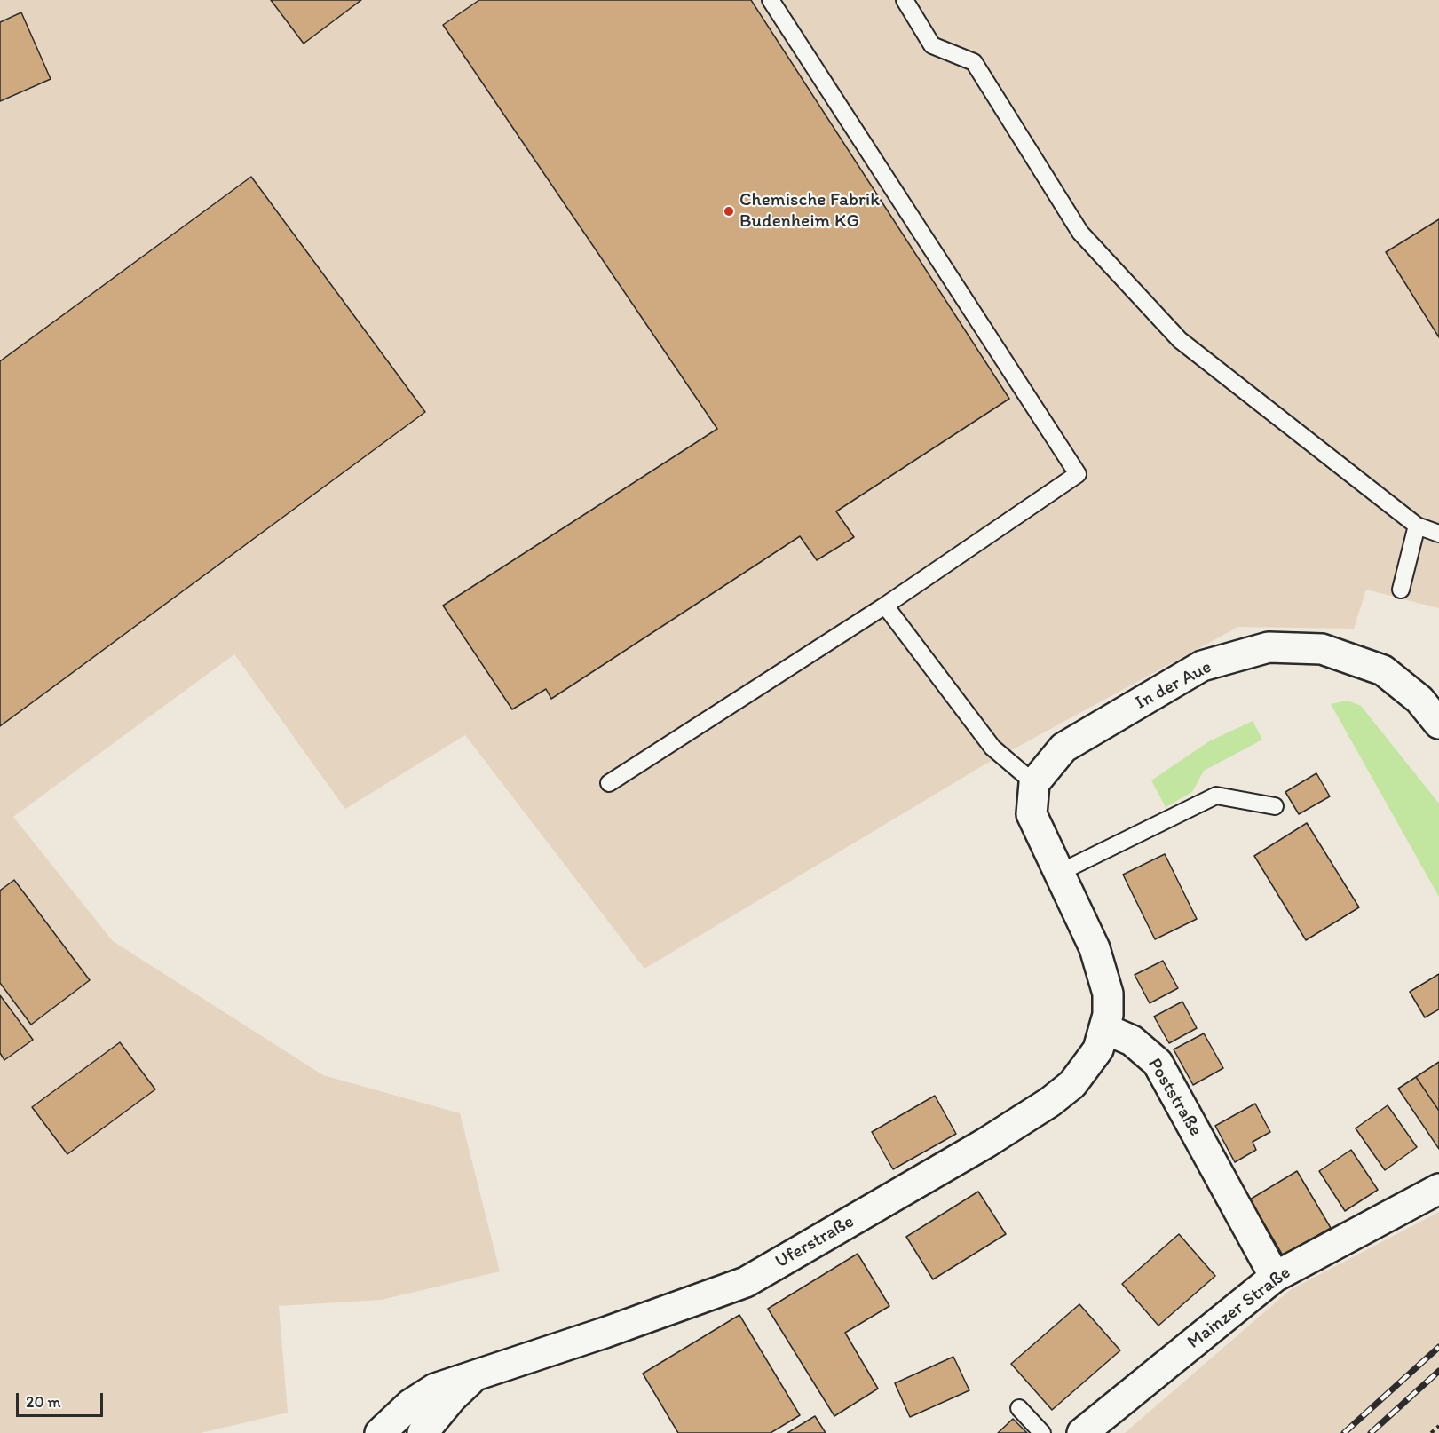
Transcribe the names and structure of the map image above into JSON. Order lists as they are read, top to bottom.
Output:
{
  "streets": {
    "street": [
      "In der Aue",
      "Poststraße",
      "Uferstraße",
      "Mainzer Straße"
    ]
  },
  "crossings": [
    ["Poststraße", "Uferstraße"],
    ["Poststraße", "Mainzer Straße"]
  ],
  "places": ["Chemische Fabrik Budenheim KG"],
  "scale_bar": "20 m"
}
